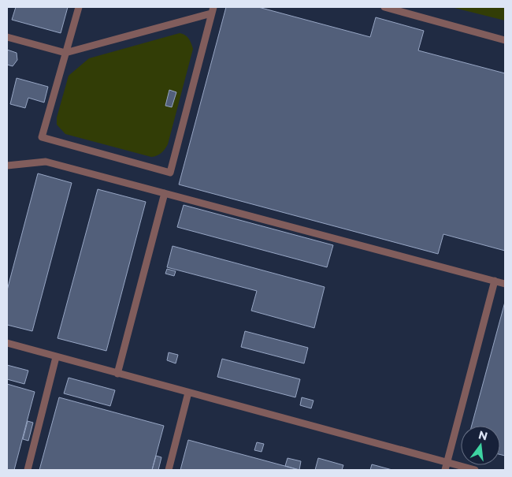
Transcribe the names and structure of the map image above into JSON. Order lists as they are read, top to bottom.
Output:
{
  "north": "top"
}
